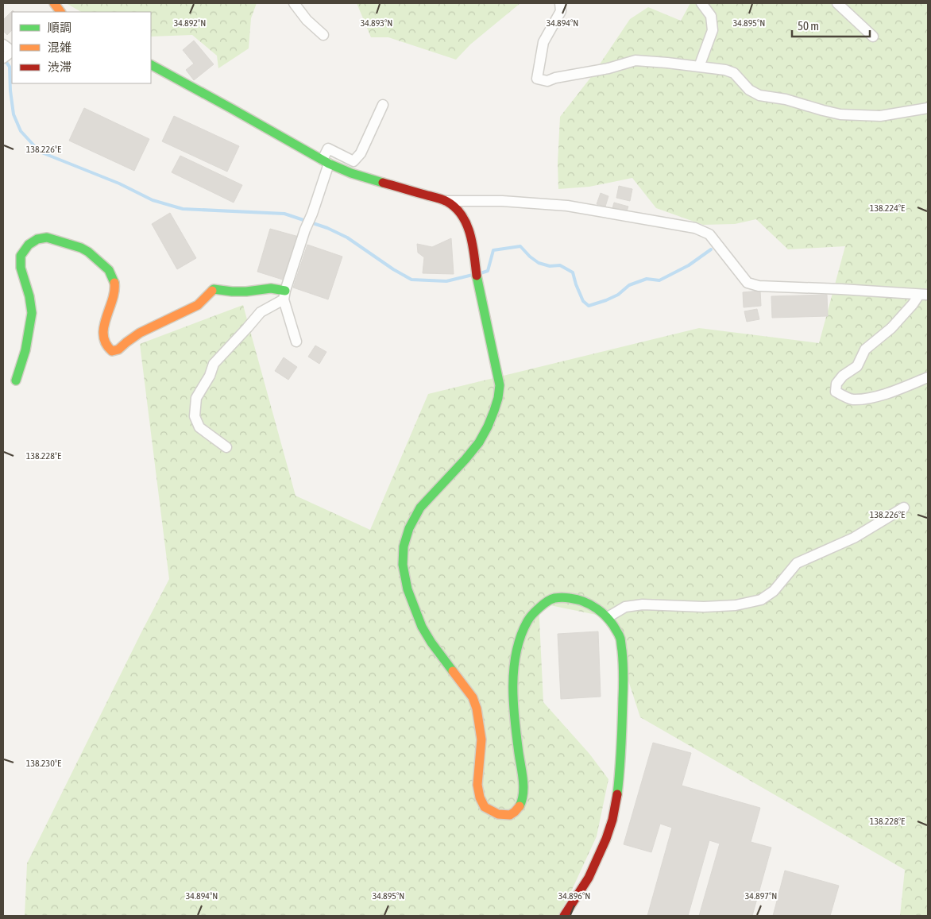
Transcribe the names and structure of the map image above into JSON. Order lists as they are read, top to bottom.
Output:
{
  "legend": ["順調", "混雑", "渋滞"],
  "scale_bar": "50 m",
  "coordinates": [
    "34.892°N",
    "34.893°N",
    "34.894°N",
    "34.895°N",
    "138.226°E",
    "138.224°E",
    "138.228°E",
    "138.230°E",
    "34.896°N",
    "34.897°N"
  ]
}
